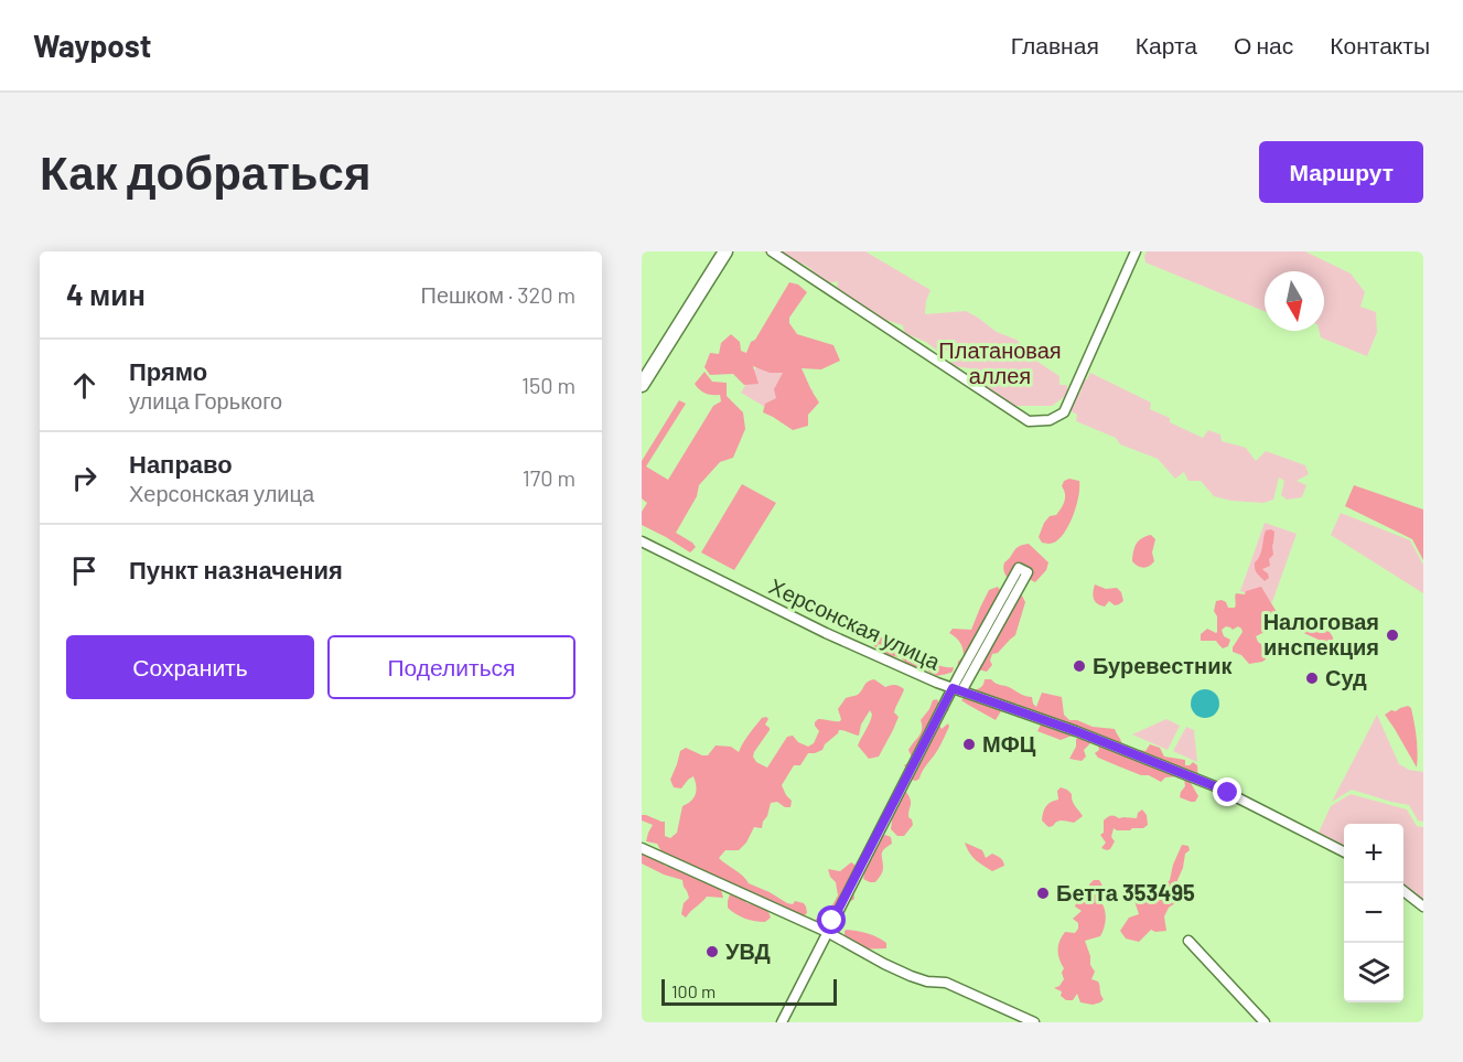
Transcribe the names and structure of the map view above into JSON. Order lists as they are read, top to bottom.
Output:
{
  "streets": {
    "street": ["Херсонская улица"]
  },
  "parks": ["Платановая аллея"],
  "places": [
    "Налоговая инспекция",
    "Буревестник",
    "Суд",
    "МФЦ",
    "Бетта 353495",
    "УВД"
  ],
  "scale_bar": "100 m",
  "north": "bottom",
  "page": {
    "header": "Waypost",
    "nav": [
      "Главная",
      "Карта",
      "О нас",
      "Контакты"
    ],
    "buttons": [
      "Маршрут",
      ["Сохранить", "Поделиться"]
    ],
    "title": "Как добраться",
    "heading": ["4 мин", "Пешком · 320 m"],
    "list": [
      ["Прямо", "улица Горького", "150 m"],
      ["Направо", "Херсонская улица", "170 m"],
      "Пункт назначения"
    ],
    "map_buttons": ["+", "−"],
    "scale": "100 m"
  }
}
